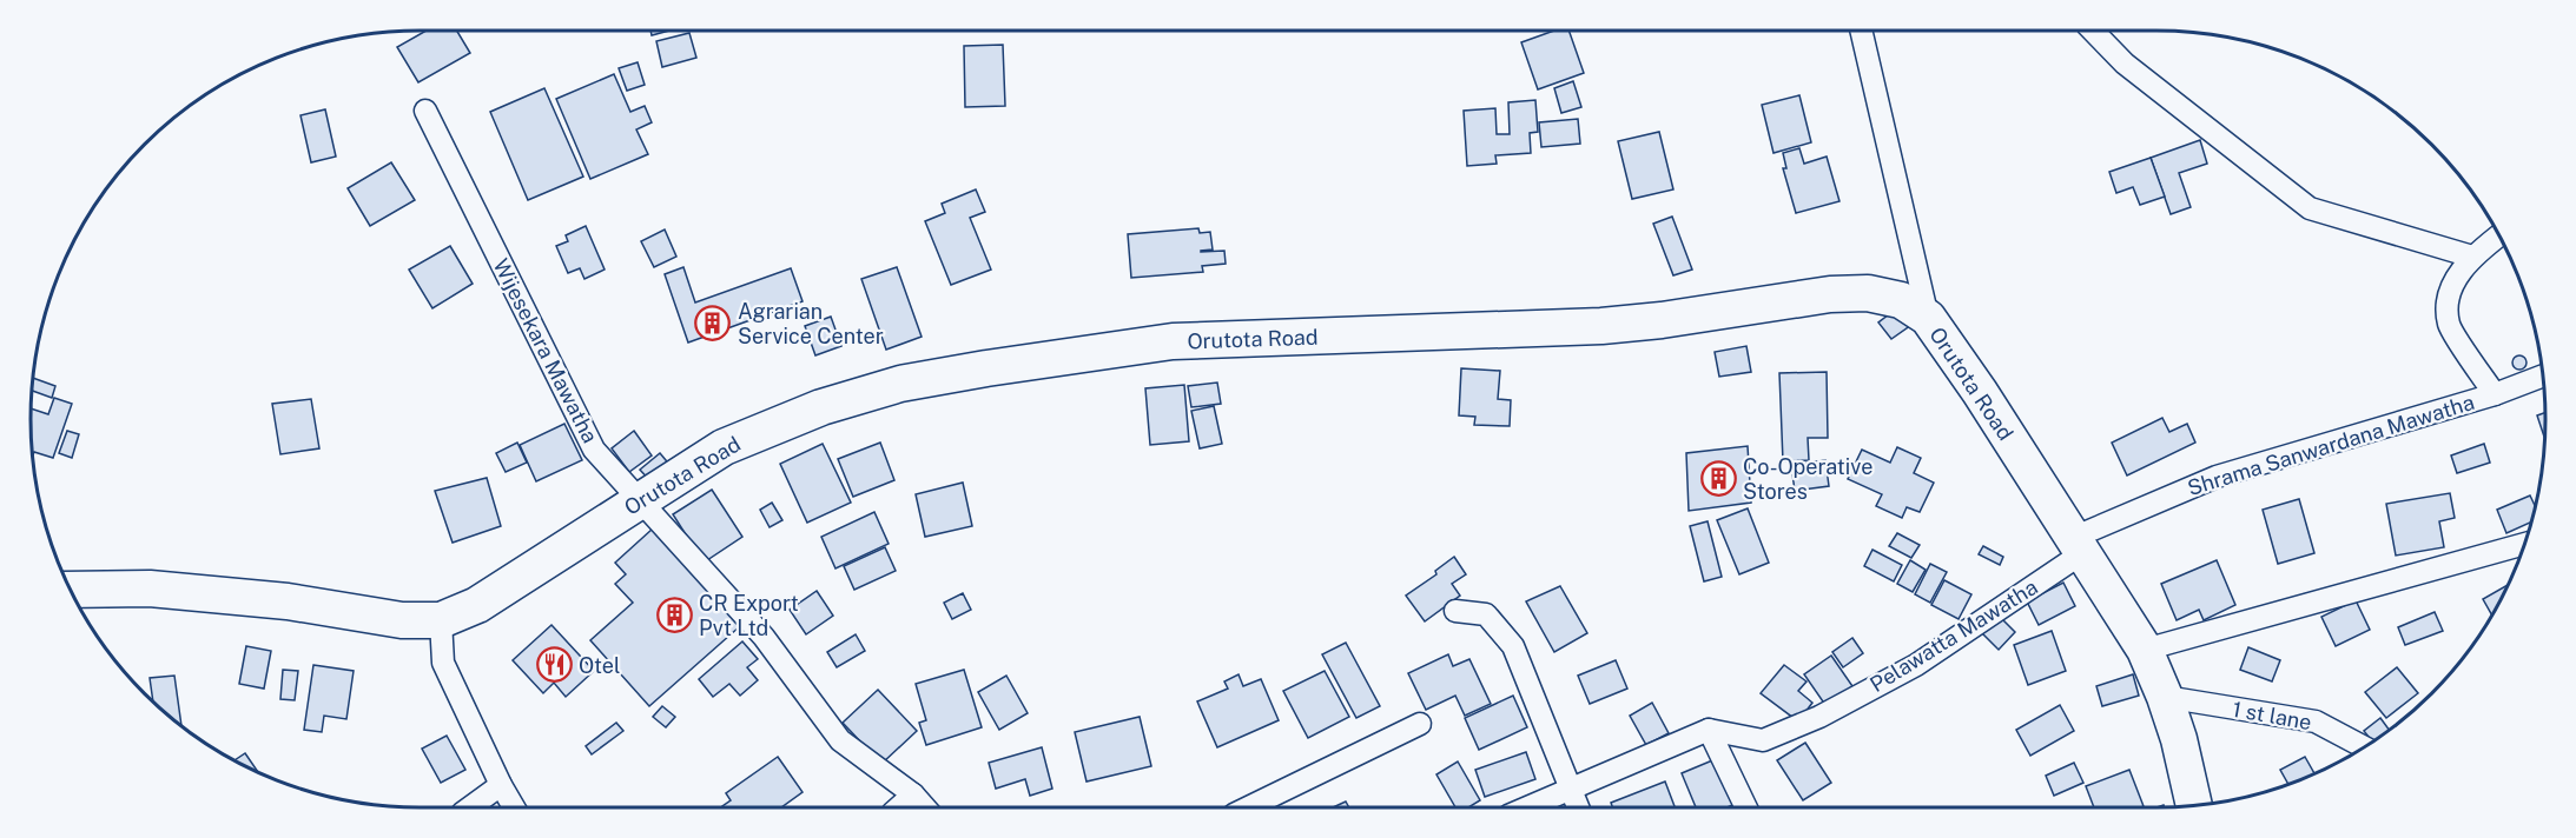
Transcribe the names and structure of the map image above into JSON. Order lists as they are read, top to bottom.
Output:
{
  "streets": {
    "main road": ["Orutota Road"],
    "street": [
      "Wijesekara Mawatha",
      "Shrama Sanwardana Mawatha",
      "Pelawatta Mawatha",
      "1 st lane"
    ]
  },
  "crossings": [
    ["Orutota Road", "Wijesekara Mawatha"],
    ["Orutota Road", "Shrama Sanwardana Mawatha"],
    ["Orutota Road", "Pelawatta Mawatha"],
    ["Orutota Road", "1 st lane"],
    ["Shrama Sanwardana Mawatha", "Pelawatta Mawatha"]
  ],
  "places": {
    "building": ["Agrarian Service Center", "Co-Operative Stores", "CR Export Pvt Ltd"],
    "restaurant": ["Otel"]
  }
}
